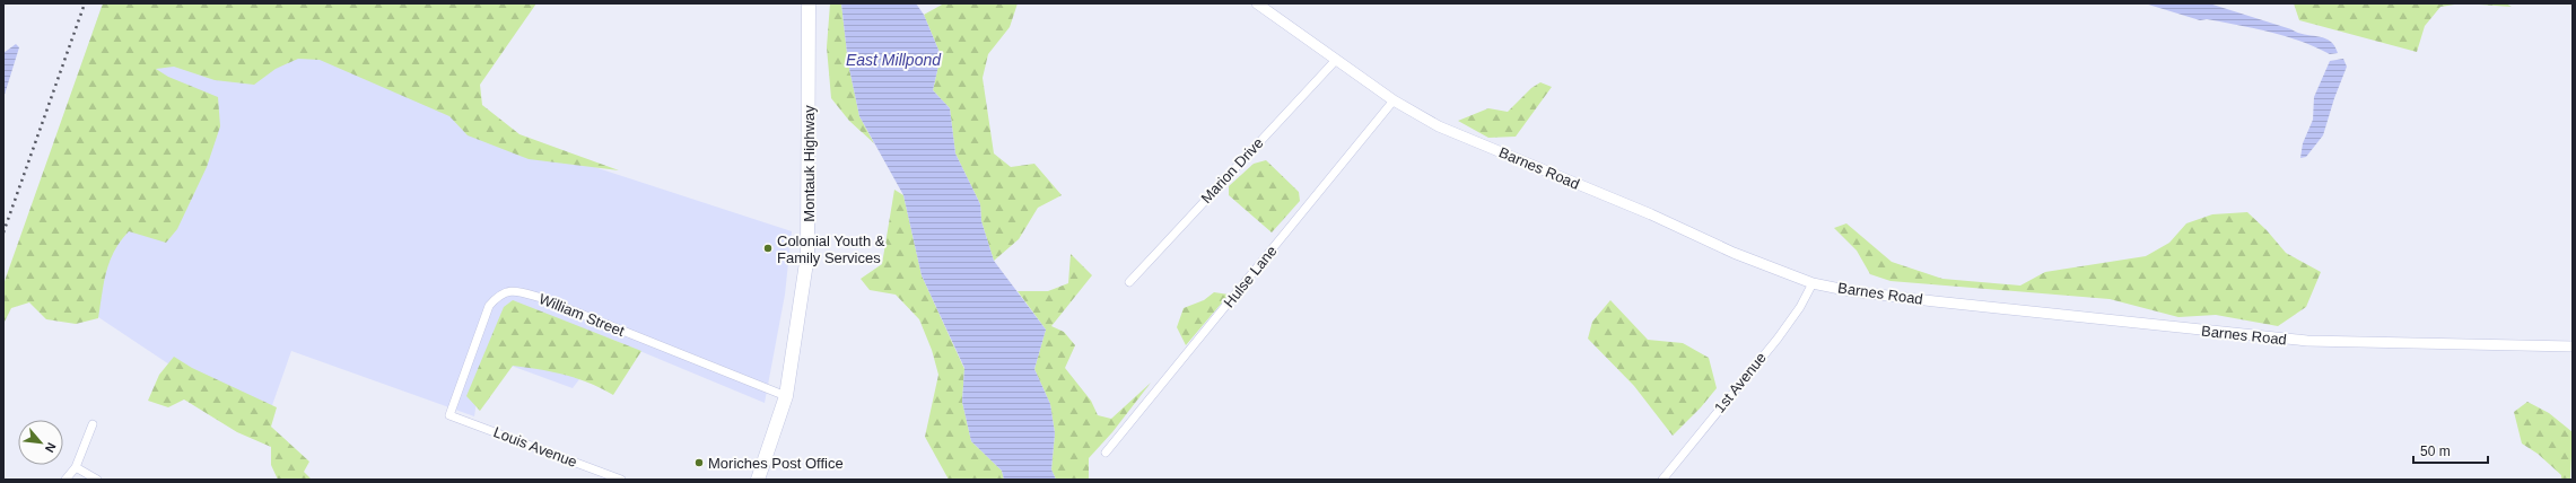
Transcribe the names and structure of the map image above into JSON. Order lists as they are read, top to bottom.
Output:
{
  "streets": {
    "main road": ["Montauk Highway"],
    "street": [
      "Barnes Road",
      "Marion Drive",
      "Hulse Lane",
      "William Street",
      "1st Avenue",
      "Louis Avenue"
    ]
  },
  "crossings": [
    ["Montauk Highway", "William Street"],
    ["Barnes Road", "Marion Drive"],
    ["Barnes Road", "Hulse Lane"],
    ["Barnes Road", "1st Avenue"],
    ["William Street", "Louis Avenue"]
  ],
  "water": ["East Millpond"],
  "places": ["Colonial Youth & Family Services", "Moriches Post Office"],
  "scale_bar": "50 m",
  "north": "bottom right"
}
